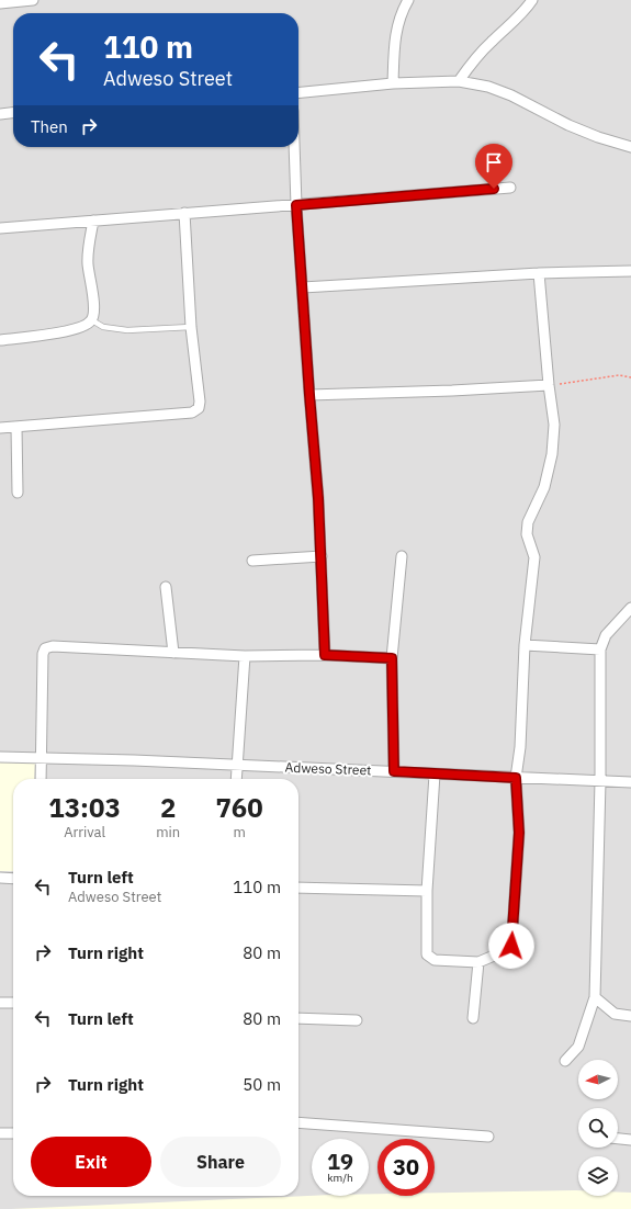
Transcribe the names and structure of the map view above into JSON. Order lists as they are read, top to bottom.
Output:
{
  "streets": {
    "street": ["Adweso Street"]
  },
  "north": "left",
  "page": {
    "turn": ["110 m", "Adweso Street"],
    "then": "Then",
    "eta": [
      "13:03",
      "Arrival",
      "2",
      "min",
      "760",
      "m"
    ],
    "list": [
      {
        "name": "Turn left",
        "note": "Adweso Street",
        "value": "110 m"
      },
      {
        "name": "Turn right",
        "value": "80 m"
      },
      {
        "name": "Turn left",
        "value": "80 m"
      },
      {
        "name": "Turn right",
        "value": "50 m"
      }
    ],
    "buttons": ["Exit", "Share"],
    "speed": "19 km/h",
    "limit": "30"
  }
}
